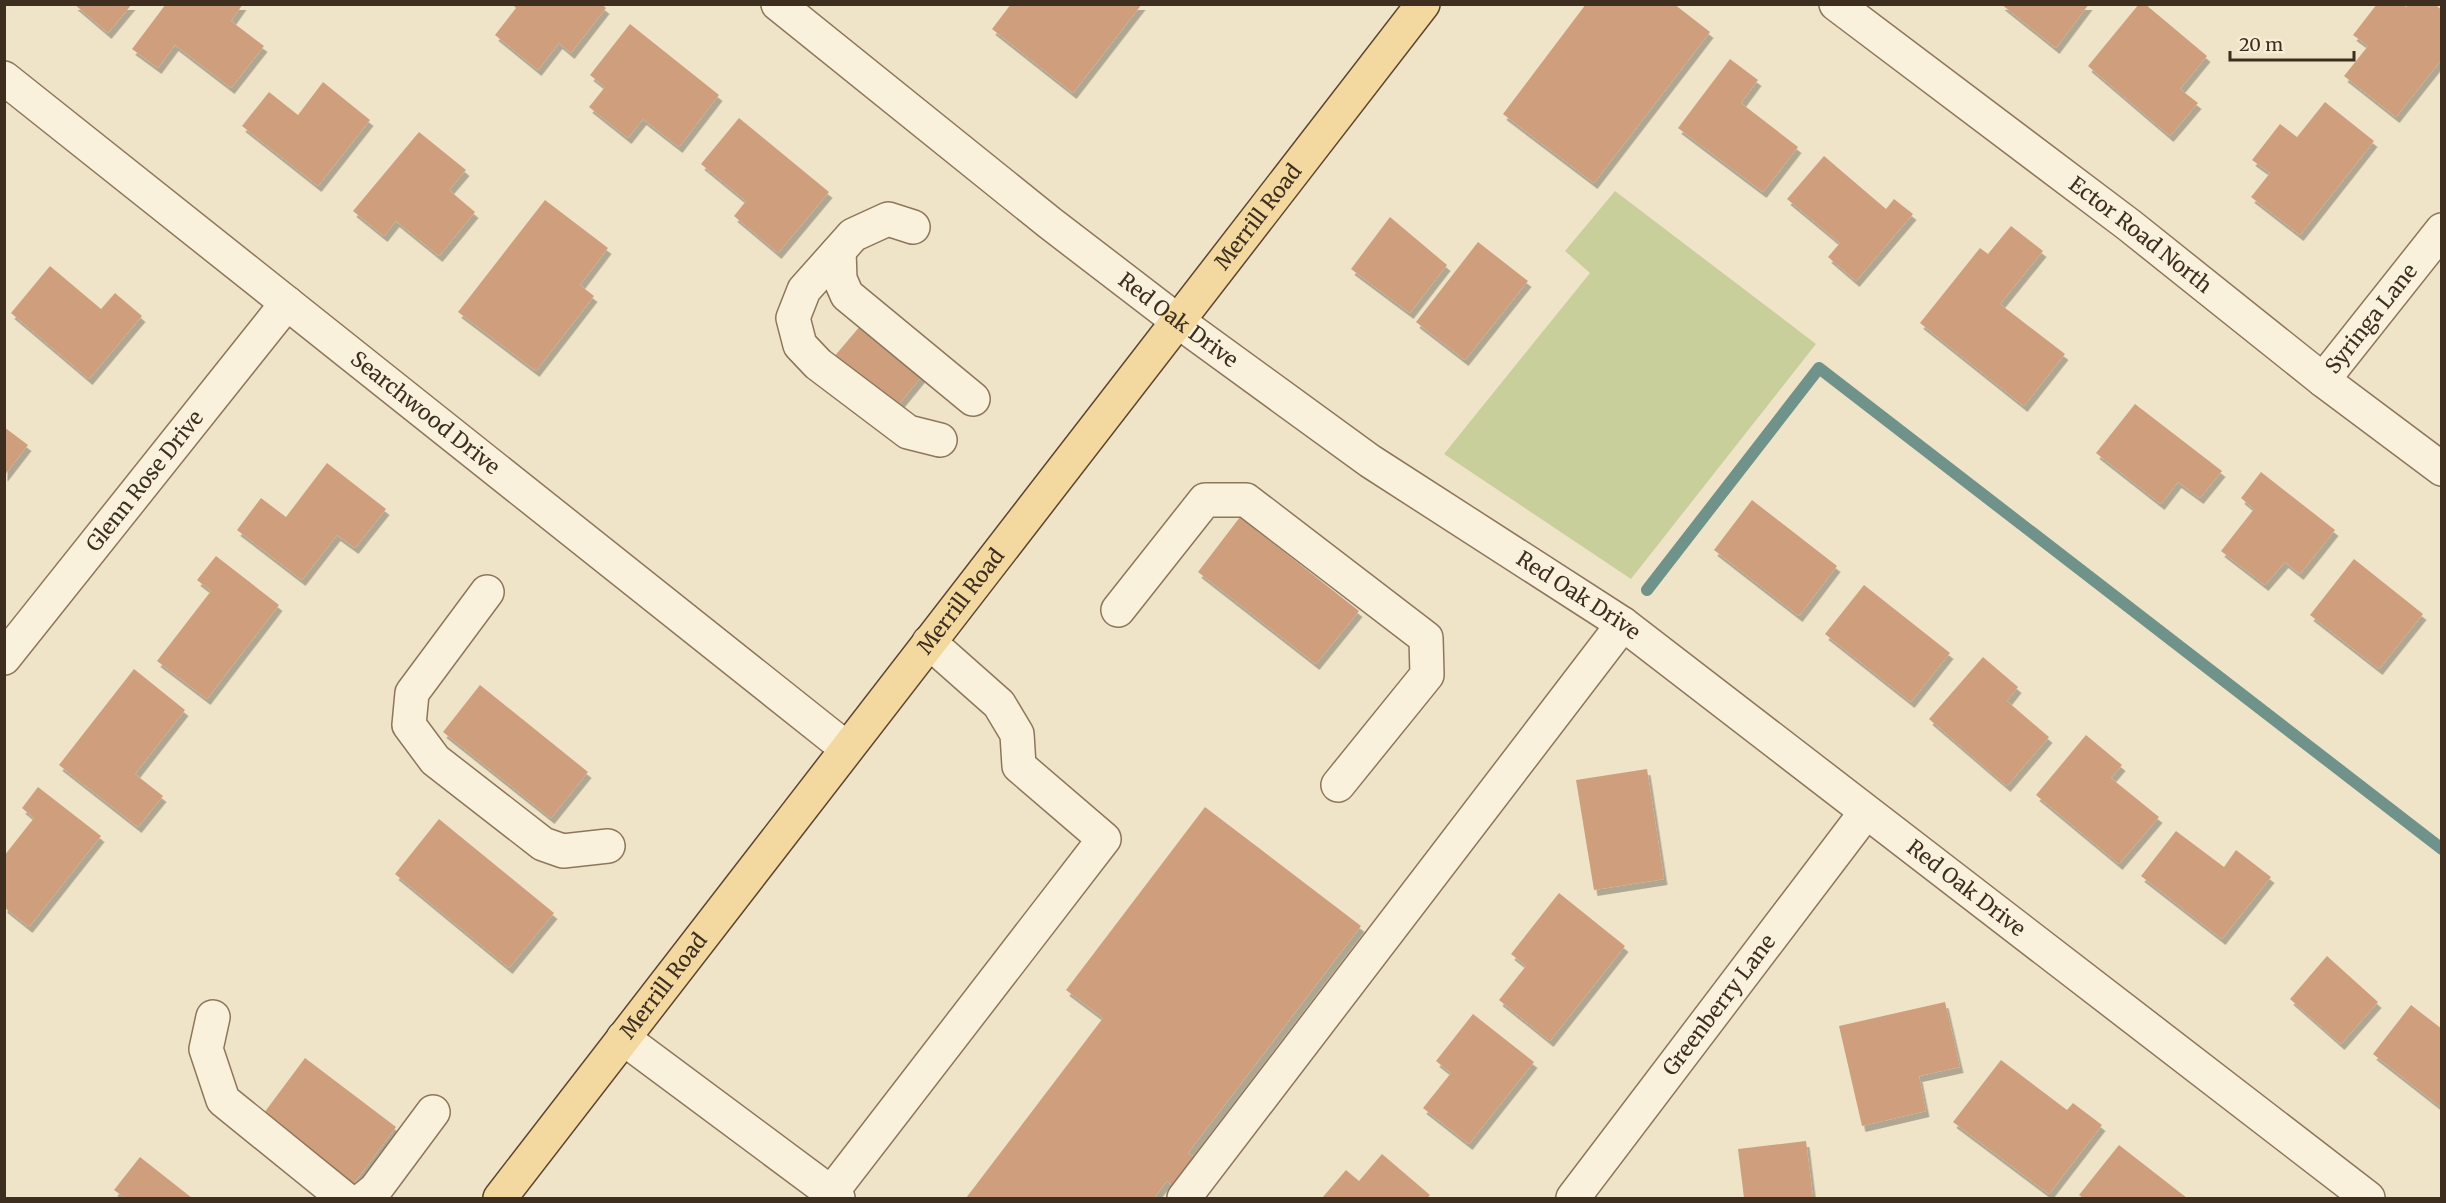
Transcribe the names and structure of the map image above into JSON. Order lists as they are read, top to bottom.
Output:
{
  "streets": {
    "main road": ["Merrill Road"],
    "street": [
      "Ector Road North",
      "Syringa Lane",
      "Red Oak Drive",
      "Searchwood Drive",
      "Glenn Rose Drive",
      "Greenberry Lane"
    ]
  },
  "crossings": [
    ["Merrill Road", "Red Oak Drive"],
    ["Merrill Road", "Searchwood Drive"],
    ["Ector Road North", "Syringa Lane"],
    ["Red Oak Drive", "Greenberry Lane"],
    ["Searchwood Drive", "Glenn Rose Drive"]
  ],
  "scale_bar": "20 m"
}
